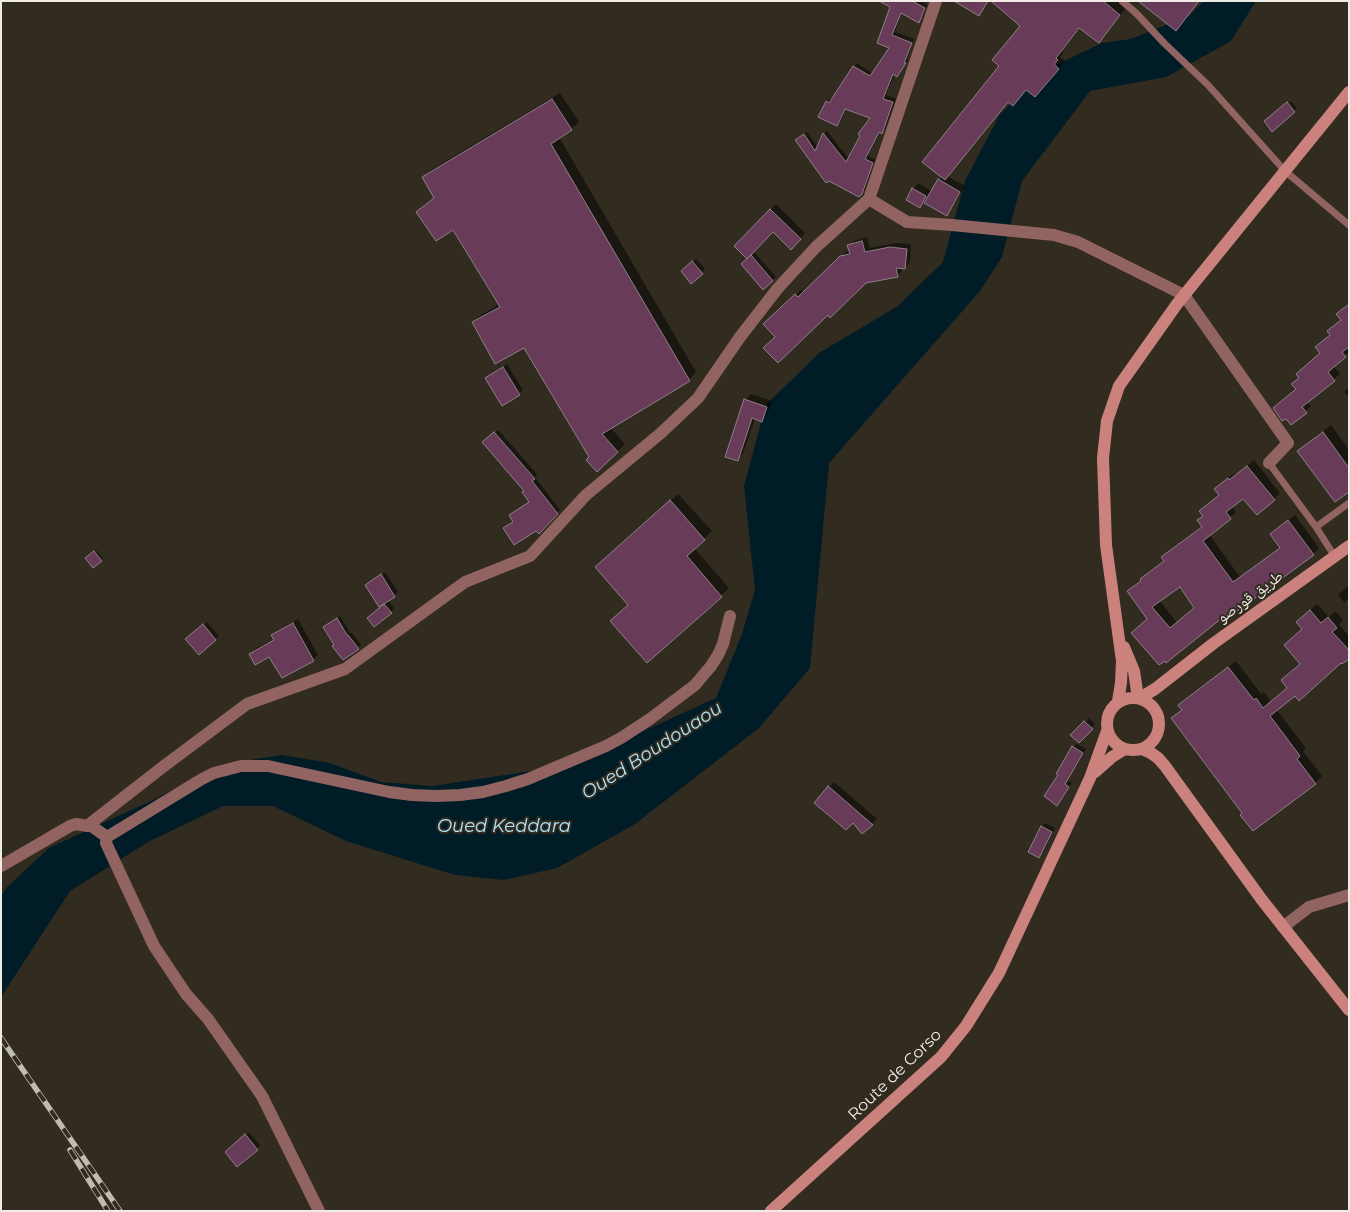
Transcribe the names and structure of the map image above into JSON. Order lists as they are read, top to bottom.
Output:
{
  "streets": {
    "main road": ["طريق قورصو", "Route de Corso"]
  },
  "water": ["Oued Boudouaou", "Oued Keddara"]
}
